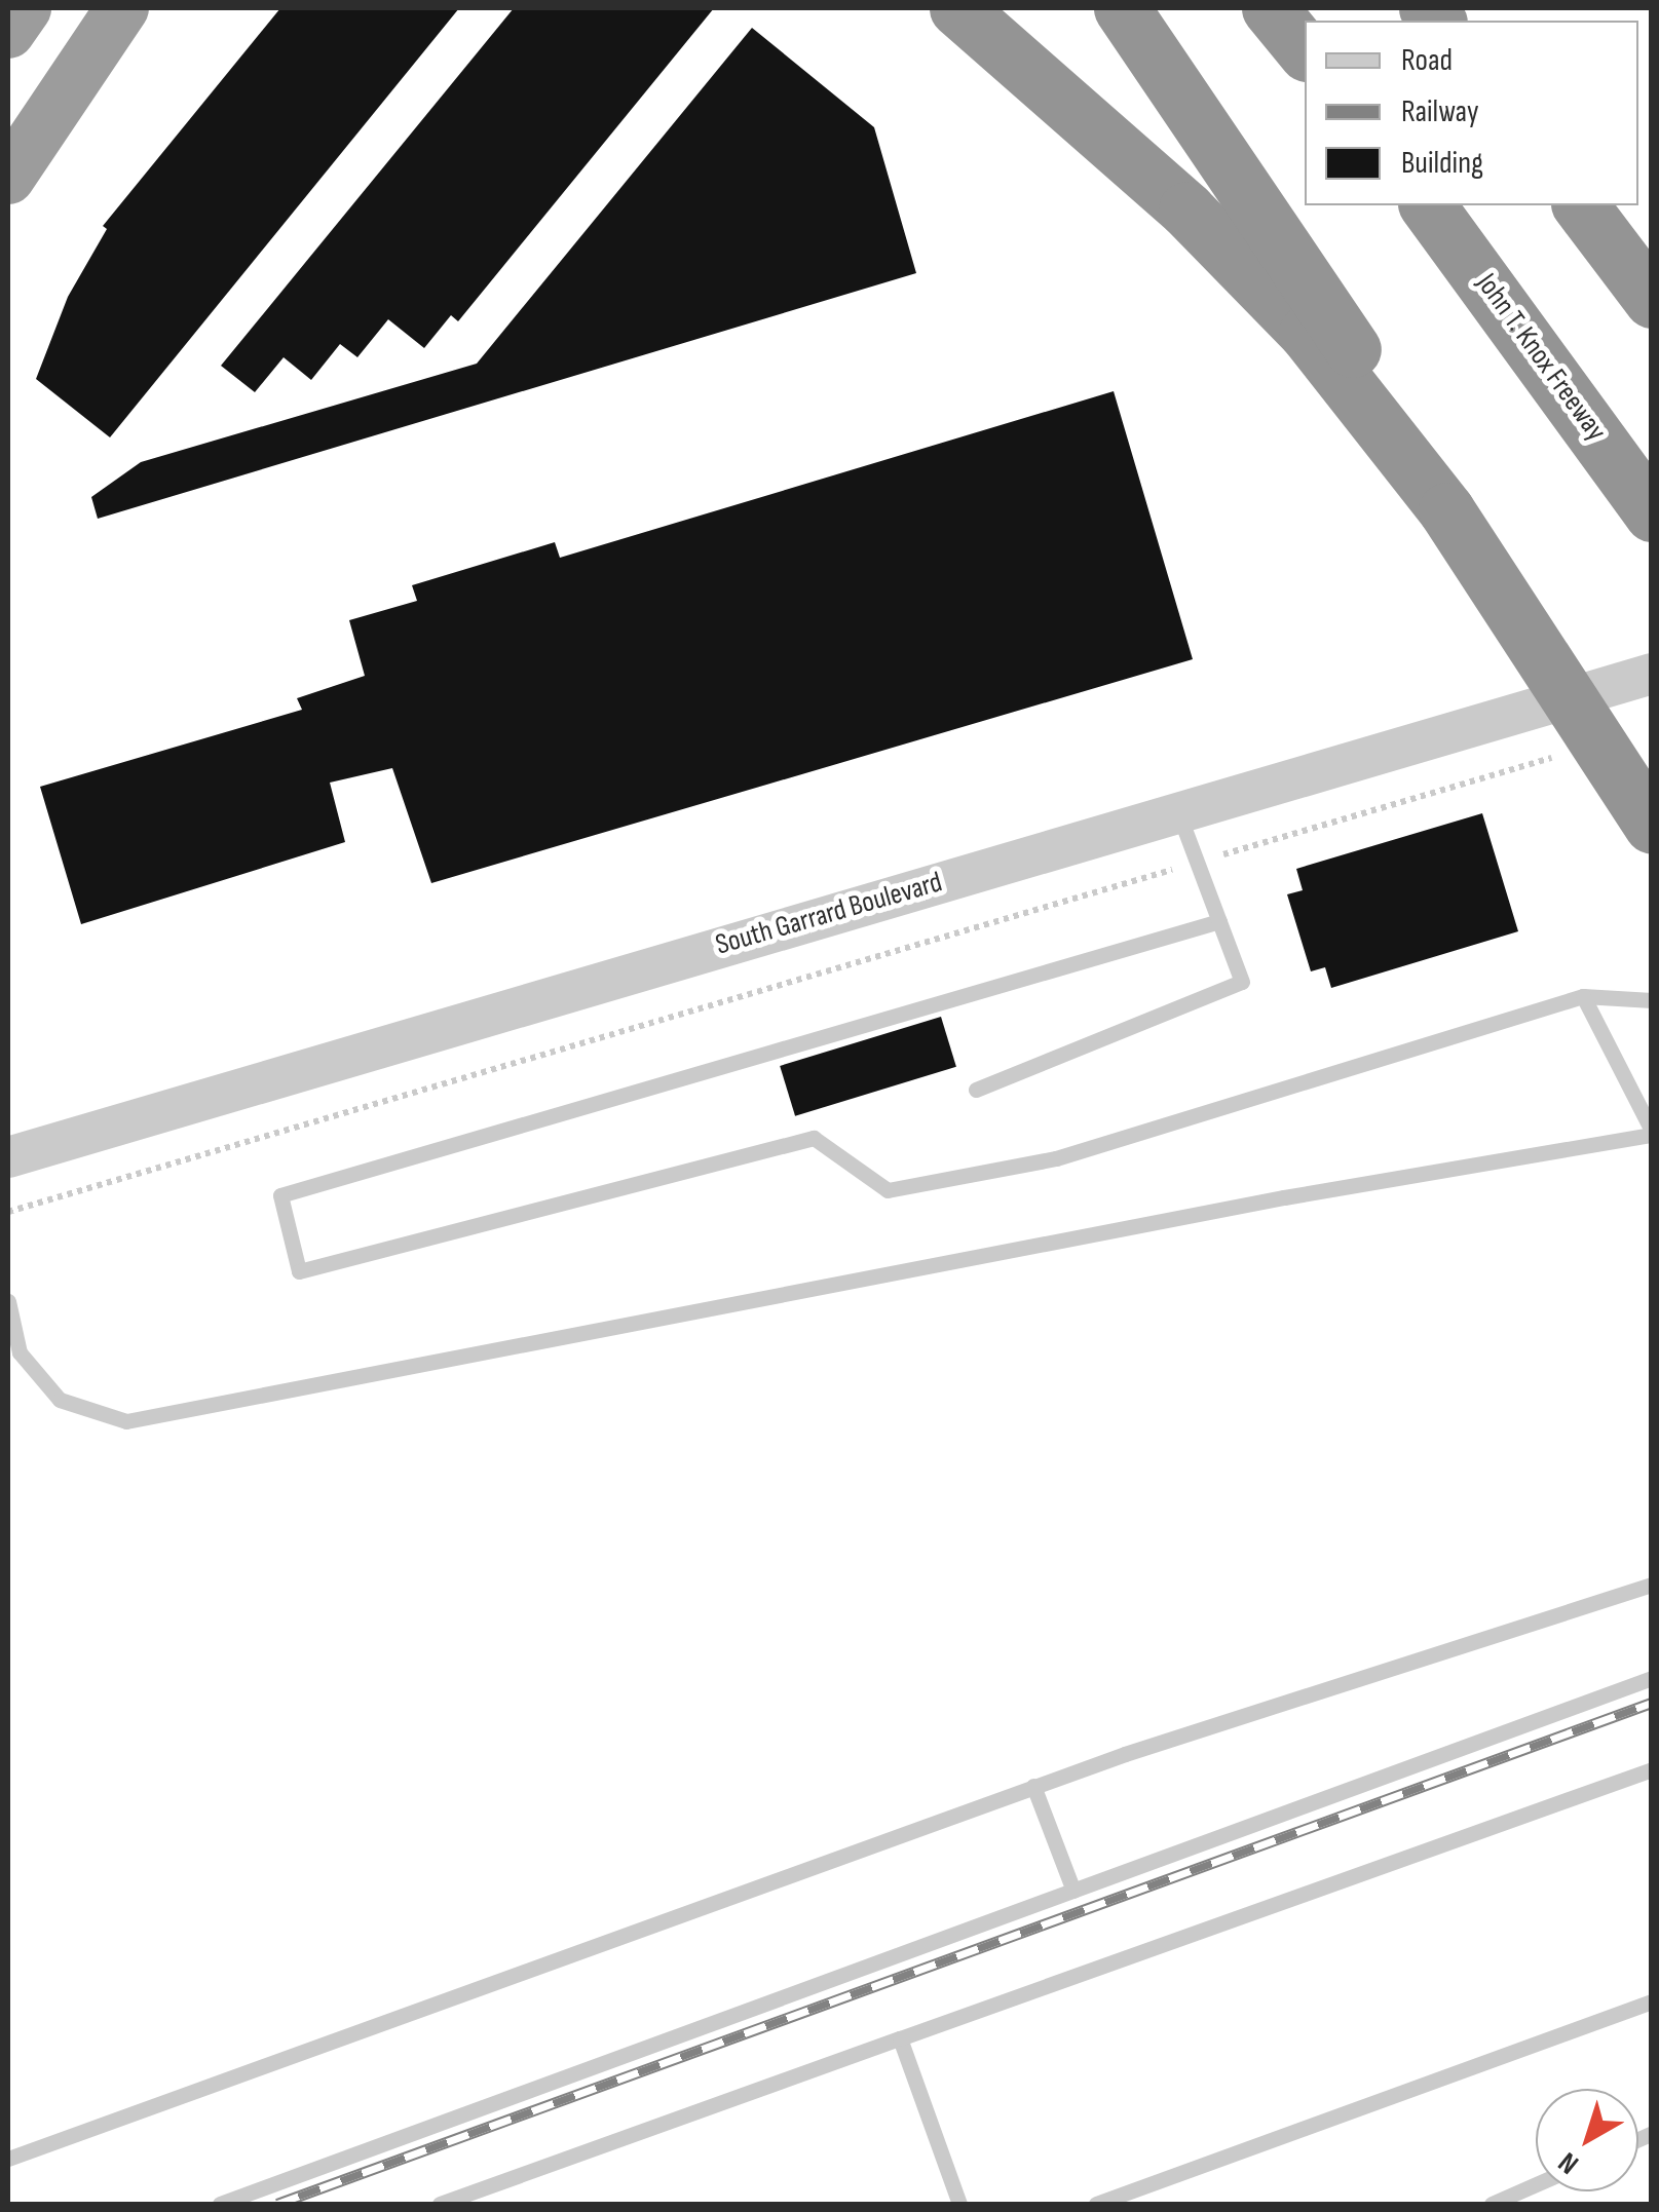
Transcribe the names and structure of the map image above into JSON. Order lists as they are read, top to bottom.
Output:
{
  "streets": {
    "highway": ["John T. Knox Freeway"],
    "street": ["South Garrard Boulevard"]
  },
  "legend": ["Road", "Railway", "Building"],
  "north": "bottom left"
}
